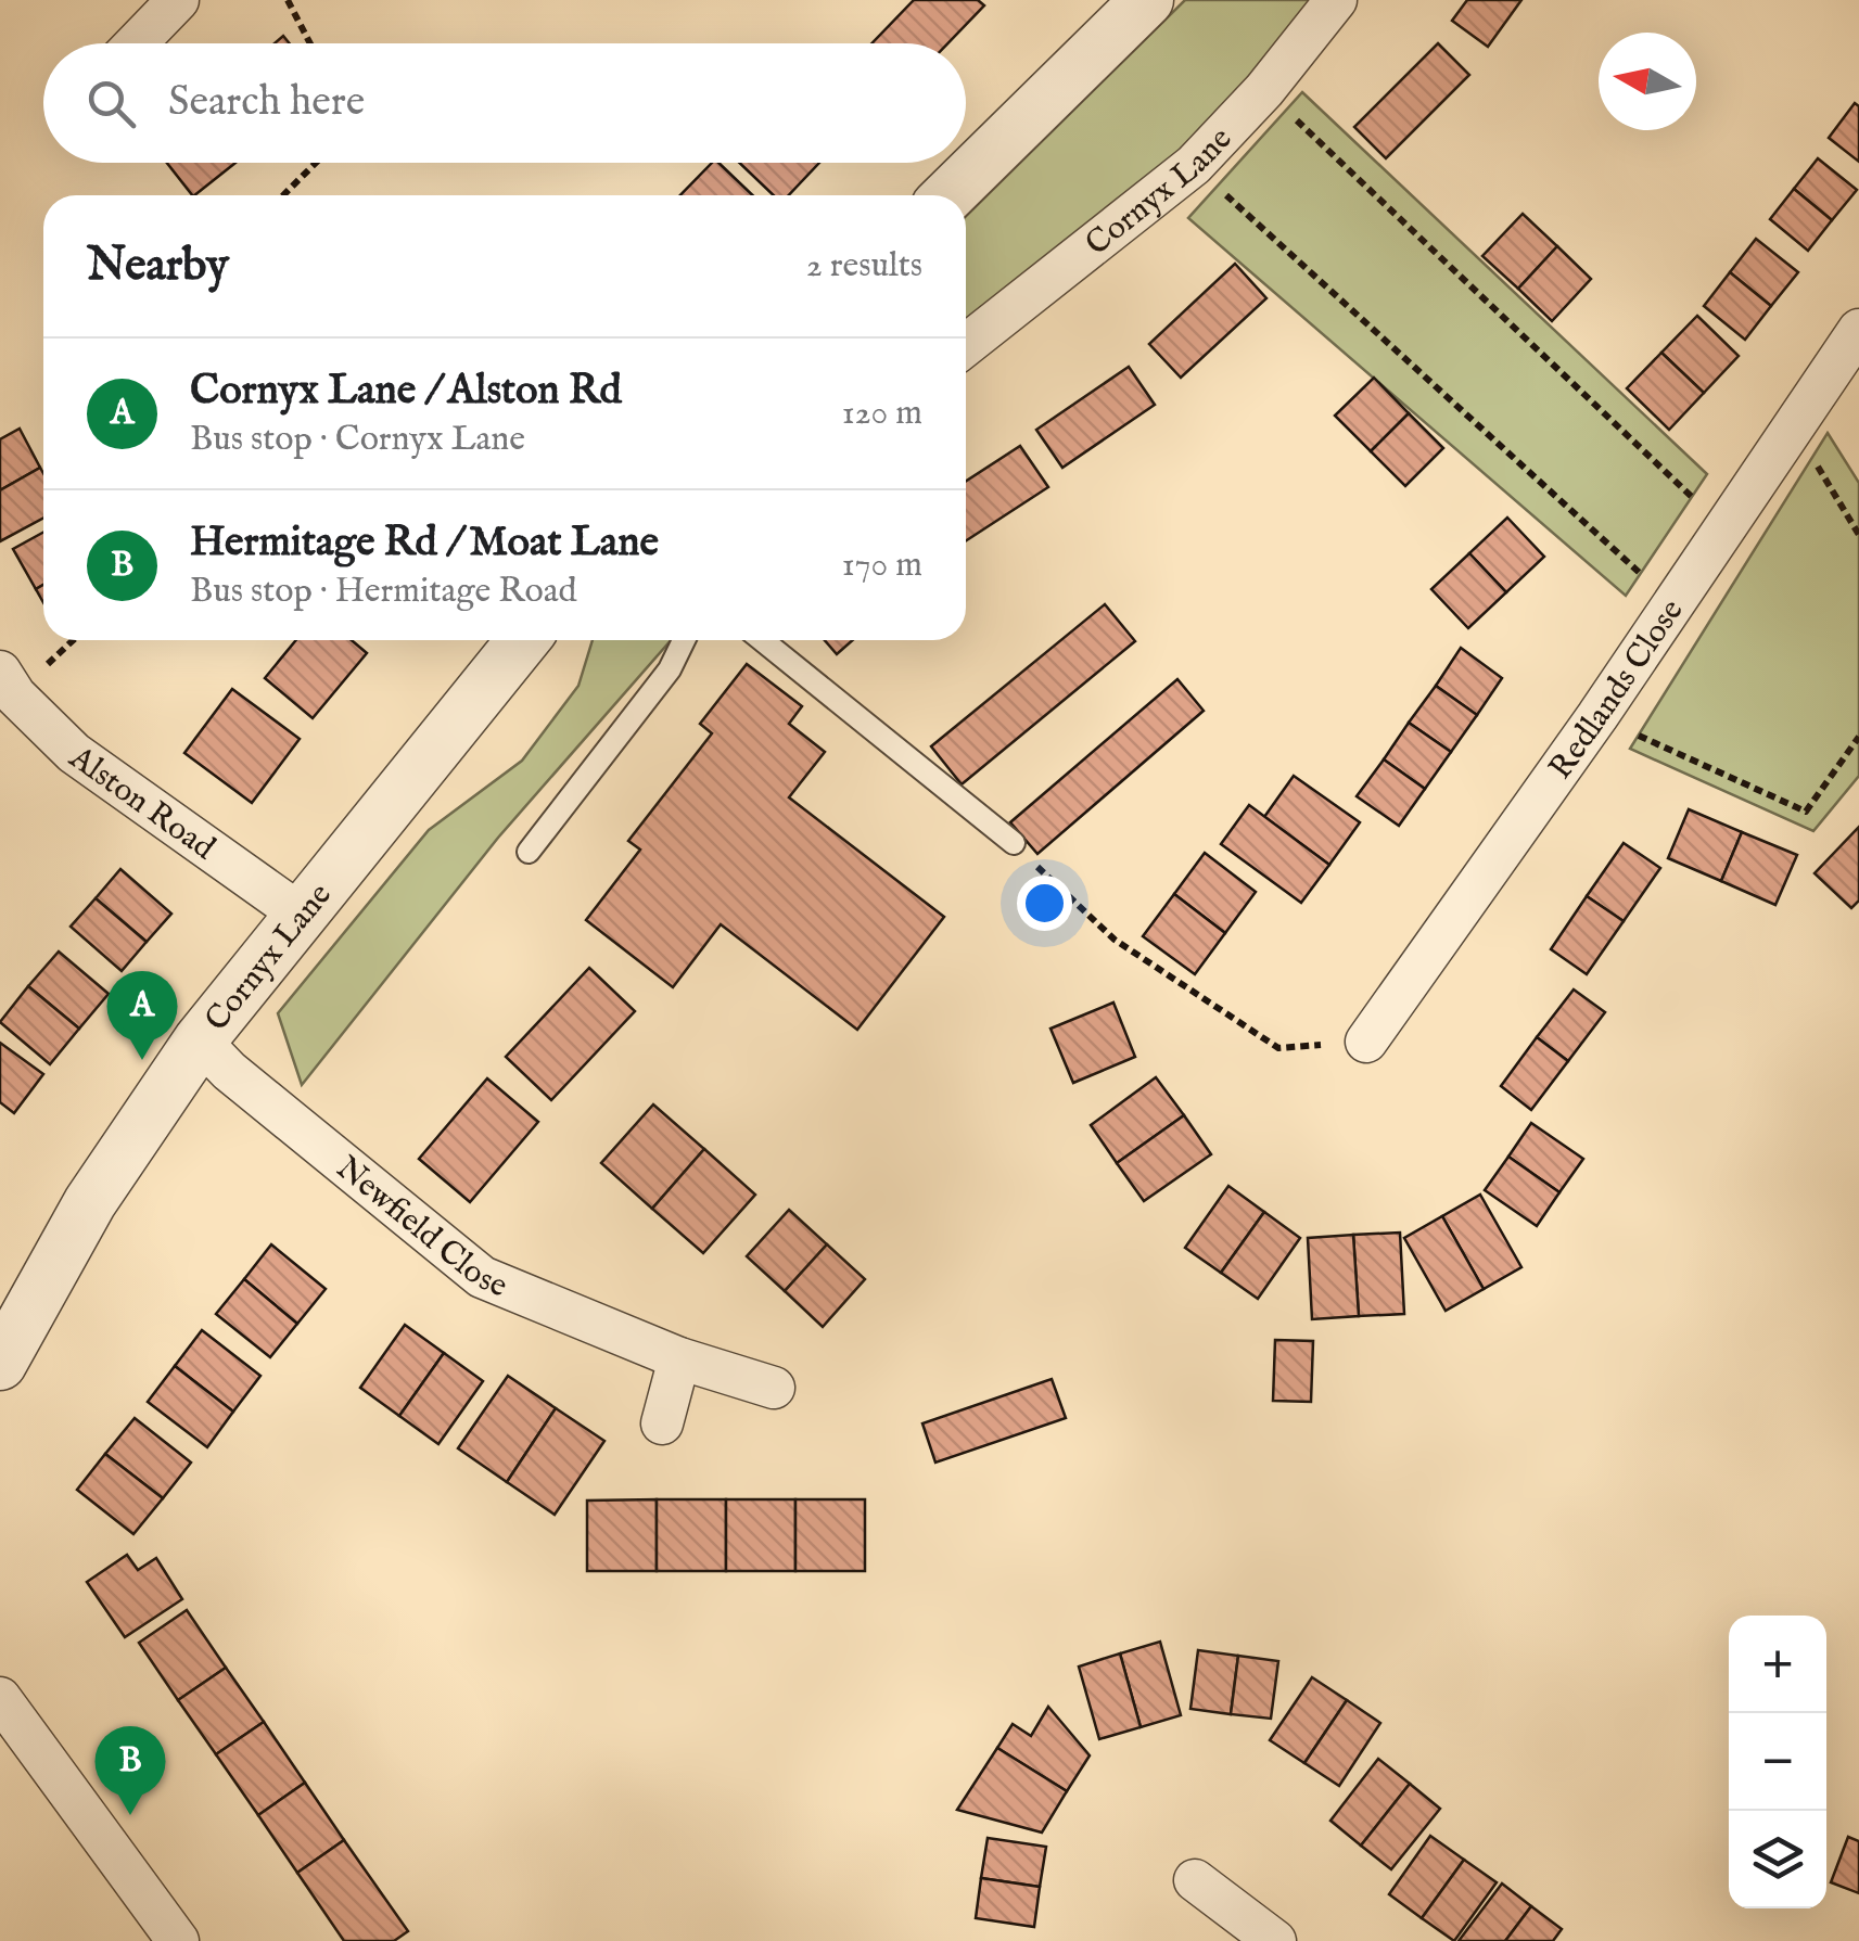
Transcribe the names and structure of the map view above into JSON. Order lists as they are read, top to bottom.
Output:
{
  "streets": {
    "street": [
      "Cornyx Lane",
      "Redlands Close",
      "Alston Road",
      "Newfield Close"
    ]
  },
  "crossings": [
    ["Cornyx Lane", "Alston Road"],
    ["Cornyx Lane", "Newfield Close"]
  ],
  "north": "left",
  "page": {
    "search": "Search here",
    "heading": ["Nearby", "2 results"],
    "list": [
      {
        "mark": "A",
        "name": "Cornyx Lane / Alston Rd",
        "note": "Bus stop · Cornyx Lane",
        "value": "120 m"
      },
      {
        "mark": "B",
        "name": "Hermitage Rd / Moat Lane",
        "note": "Bus stop · Hermitage Road",
        "value": "170 m"
      }
    ],
    "pins": ["A", "B"],
    "map_buttons": ["+", "−"]
  }
}
